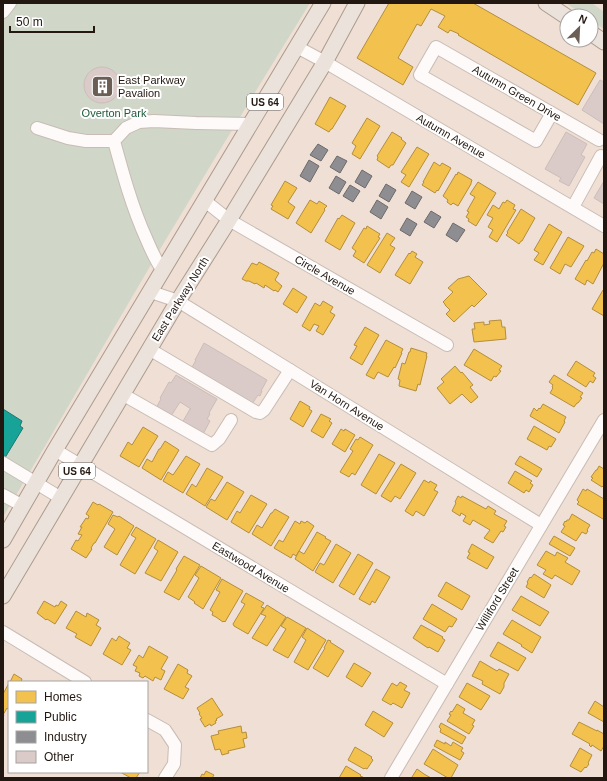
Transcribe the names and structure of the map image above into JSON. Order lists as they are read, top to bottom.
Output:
{
  "streets": {
    "main road": ["US 64", "East Parkway North"],
    "street": [
      "Autumn Green Drive",
      "Autumn Avenue",
      "Circle Avenue",
      "Van Horn Avenue",
      "Eastwood Avenue",
      "Williford Street"
    ]
  },
  "crossings": [
    ["US 64", "Autumn Avenue"],
    ["US 64", "Circle Avenue"],
    ["US 64", "Van Horn Avenue"],
    ["US 64", "Eastwood Avenue"],
    ["Autumn Avenue", "East Parkway North"],
    ["Circle Avenue", "East Parkway North"],
    ["East Parkway North", "Van Horn Avenue"],
    ["East Parkway North", "Eastwood Avenue"],
    ["Van Horn Avenue", "Williford Street"],
    ["Eastwood Avenue", "Williford Street"]
  ],
  "parks": ["Overton Park"],
  "places": {
    "building": ["East Parkway Pavalion"]
  },
  "legend": [
    "Homes",
    "Public",
    "Industry",
    "Other"
  ],
  "scale_bar": "50 m",
  "north": "top right"
}
